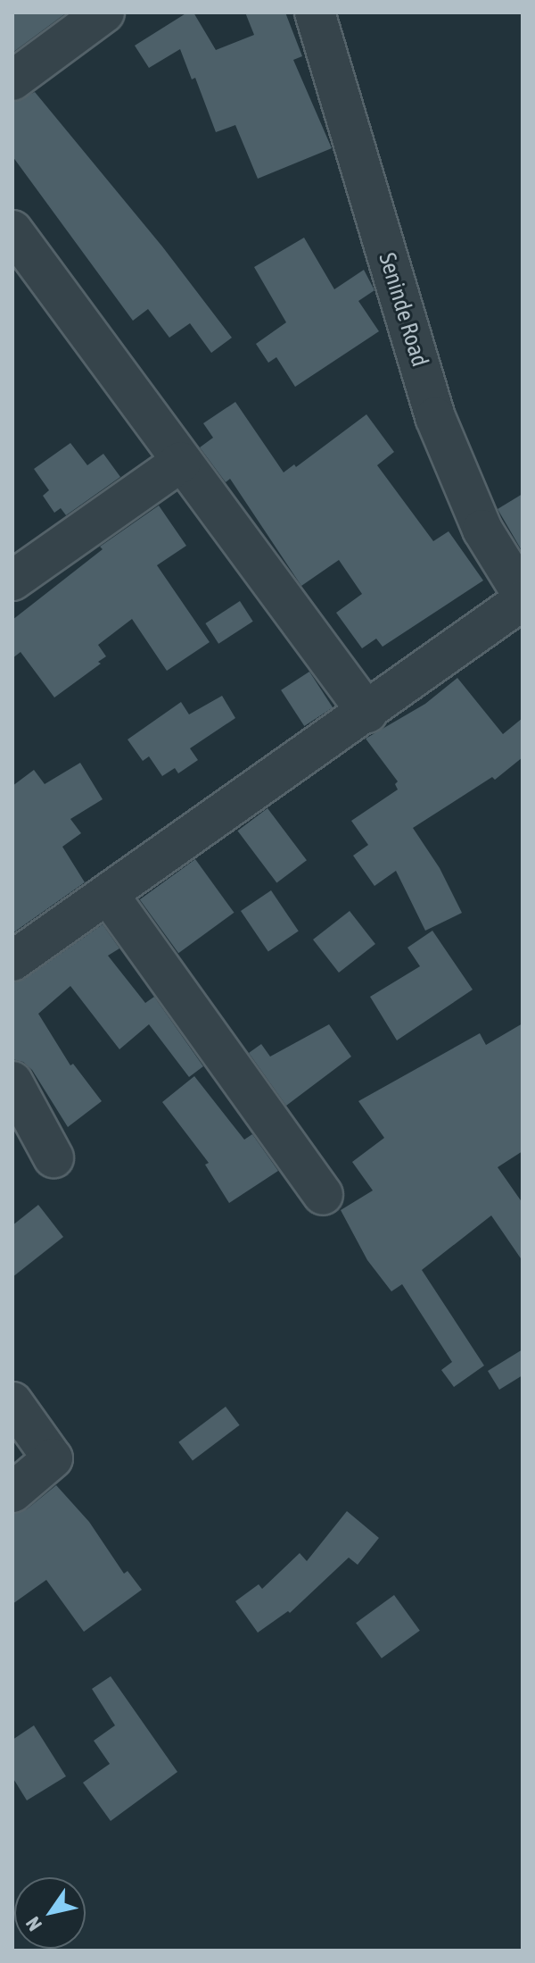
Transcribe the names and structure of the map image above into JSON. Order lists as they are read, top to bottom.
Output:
{
  "streets": {
    "street": ["Seninde Road"]
  },
  "north": "bottom left"
}
